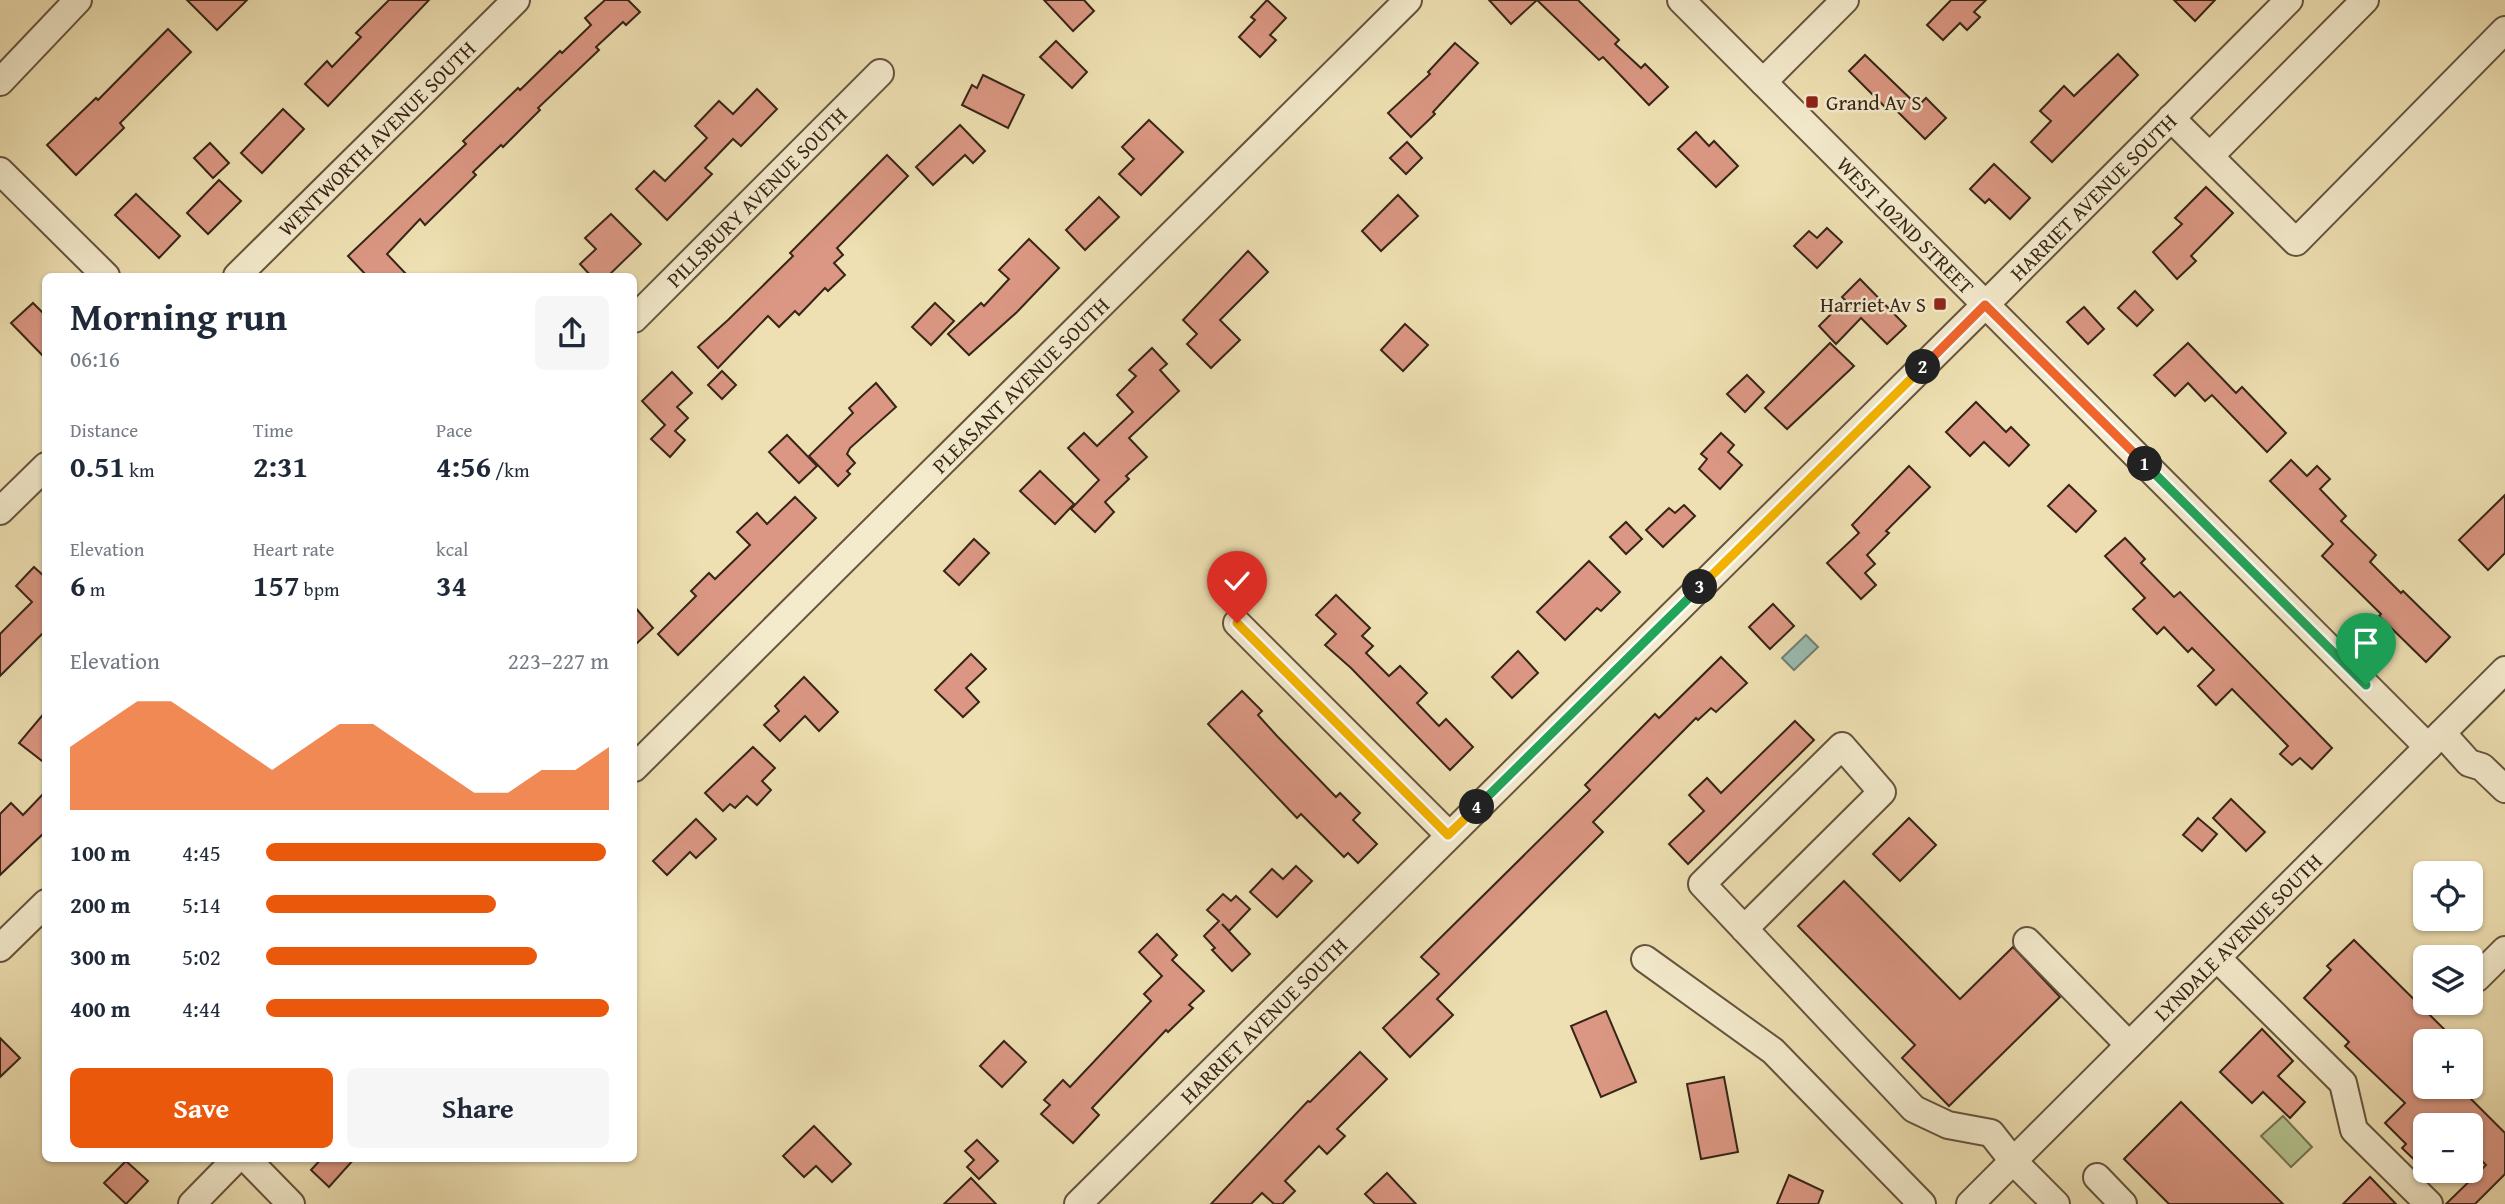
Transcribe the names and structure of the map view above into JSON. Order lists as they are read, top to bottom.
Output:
{
  "streets": {
    "street": [
      "WENTWORTH AVENUE SOUTH",
      "PILLSBURY AVENUE SOUTH",
      "HARRIET AVENUE SOUTH",
      "WEST 102ND STREET",
      "PLEASANT AVENUE SOUTH",
      "LYNDALE AVENUE SOUTH"
    ]
  },
  "crossings": [
    ["HARRIET AVENUE SOUTH", "WEST 102ND STREET"],
    ["WEST 102ND STREET", "LYNDALE AVENUE SOUTH"]
  ],
  "places": {
    "transit": ["Grand Av S", "Harriet Av S"]
  },
  "page": {
    "heading": ["Morning run", "06:16"],
    "pins": [
      "2",
      "1",
      "3",
      "4"
    ],
    "stats": [
      ["Distance", "0.51 km"],
      ["Time", "2:31"],
      ["Pace", "4:56 /km"],
      ["Elevation", "6 m"],
      ["Heart rate", "157 bpm"],
      ["kcal", "34"]
    ],
    "chart": ["Elevation", "223–227 m"],
    "list": [
      {
        "name": "100 m",
        "note": "4:45"
      },
      {
        "name": "200 m",
        "note": "5:14"
      },
      {
        "name": "300 m",
        "note": "5:02"
      },
      {
        "name": "400 m",
        "note": "4:44"
      }
    ],
    "map_buttons": ["+", "−"],
    "buttons": ["Save", "Share"]
  }
}
